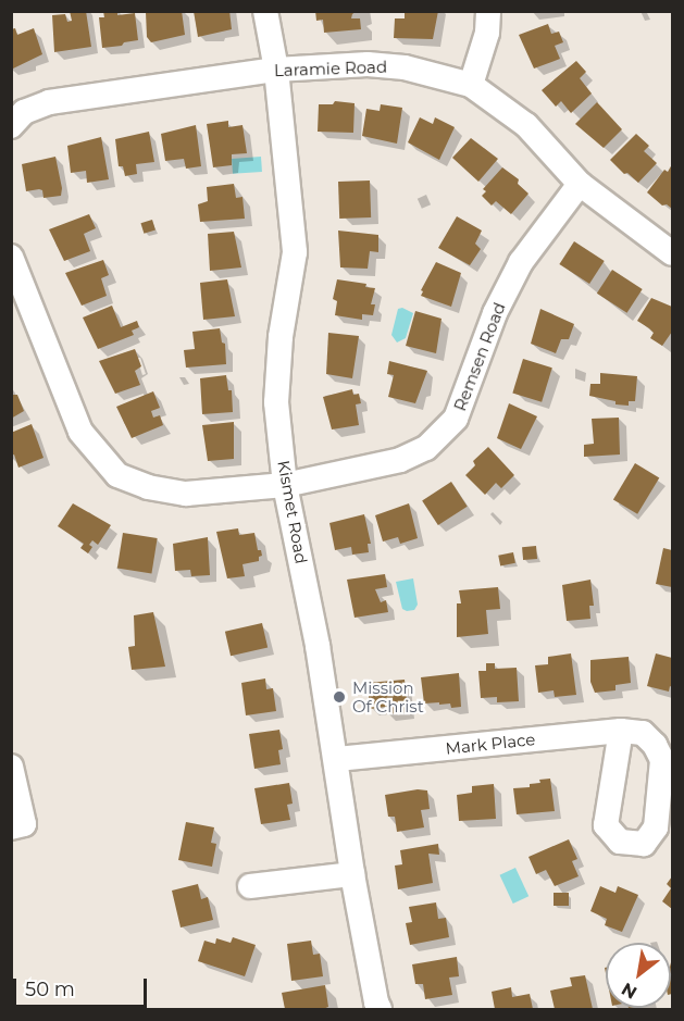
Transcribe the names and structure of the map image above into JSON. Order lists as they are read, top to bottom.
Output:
{
  "streets": {
    "street": [
      "Laramie Road",
      "Remsen Road",
      "Kismet Road",
      "Mark Place"
    ]
  },
  "crossings": [
    ["Laramie Road", "Remsen Road"],
    ["Laramie Road", "Kismet Road"],
    ["Remsen Road", "Kismet Road"],
    ["Kismet Road", "Mark Place"]
  ],
  "places": ["Mission Of Christ"],
  "scale_bar": "50 m",
  "north": "bottom left"
}
